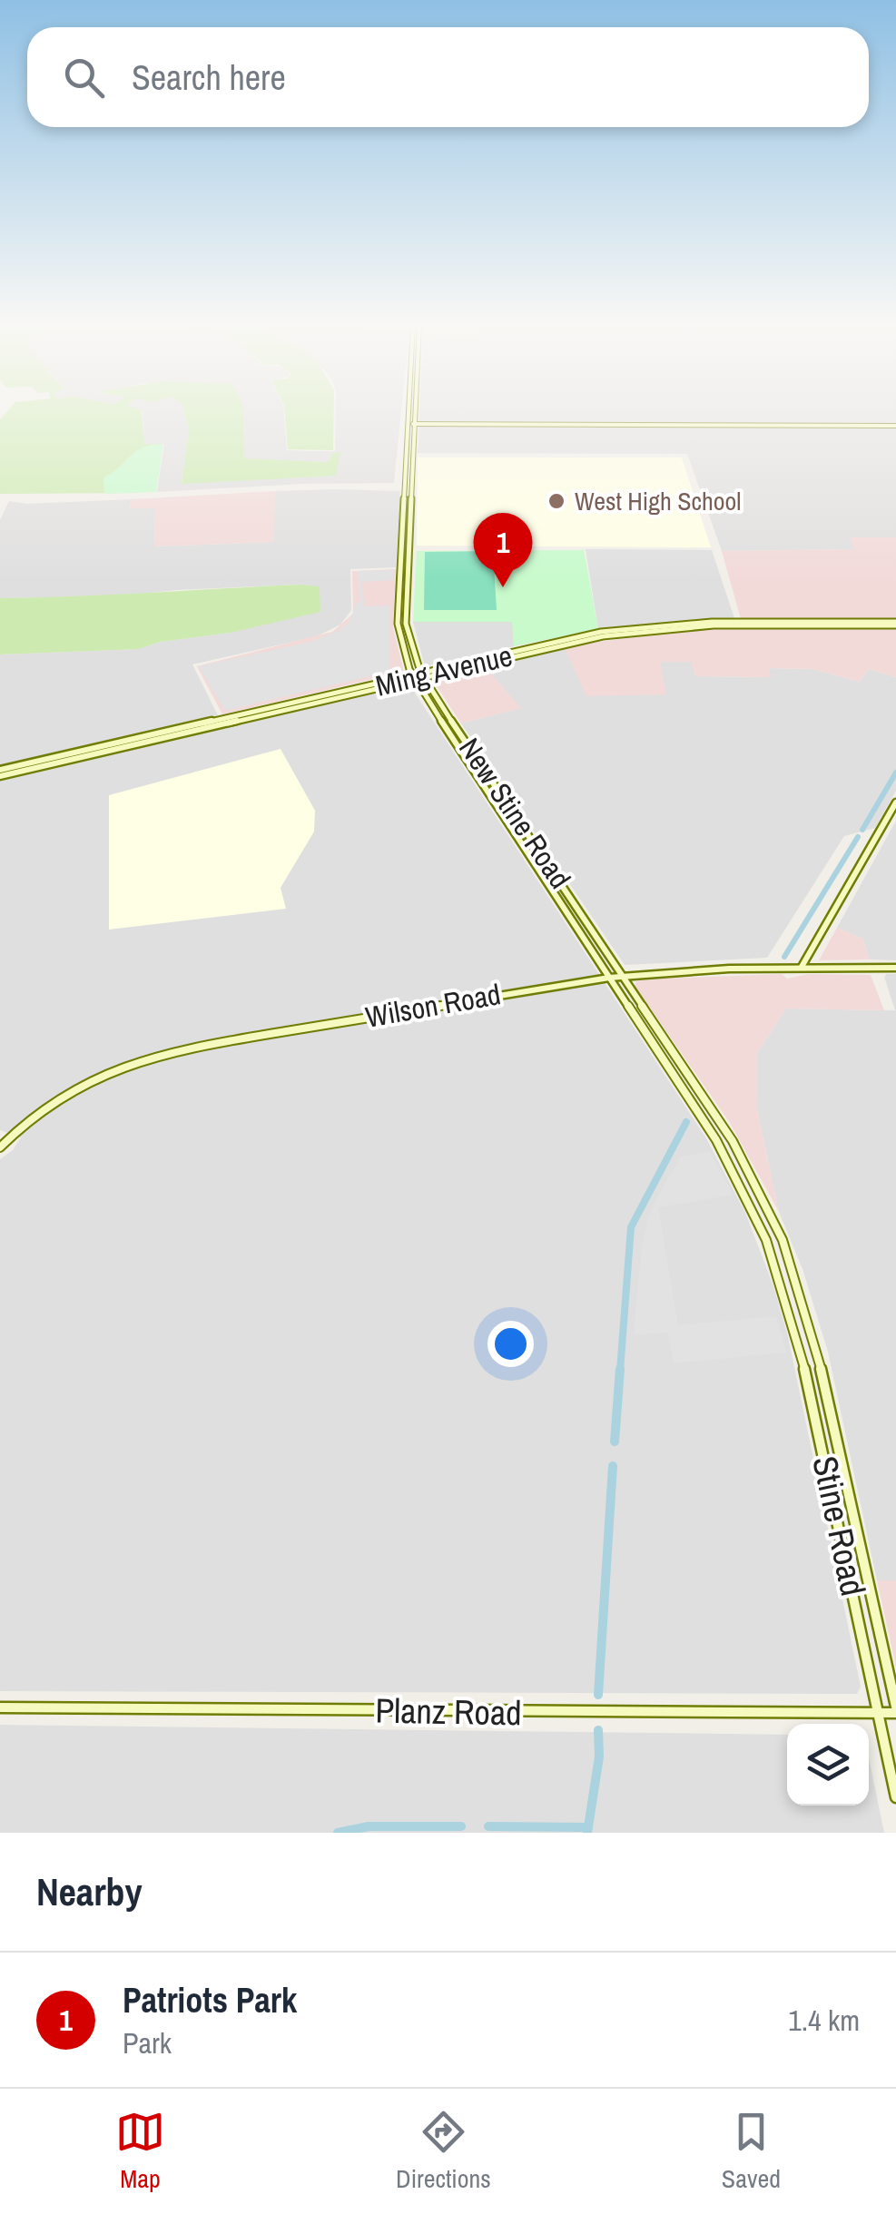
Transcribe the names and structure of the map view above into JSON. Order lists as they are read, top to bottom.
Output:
{
  "streets": {
    "main road": [
      "Ming Avenue",
      "New Stine Road",
      "Wilson Road",
      "Stine Road",
      "Planz Road"
    ]
  },
  "crossings": [
    ["Ming Avenue", "New Stine Road"],
    ["New Stine Road", "Wilson Road"],
    ["New Stine Road", "Stine Road"],
    ["Stine Road", "Planz Road"]
  ],
  "places": ["West High School"],
  "page": {
    "search": "Search here",
    "pins": "1",
    "heading": "Nearby",
    "list": [
      {
        "mark": "1",
        "name": "Patriots Park",
        "note": "Park",
        "value": "1.4 km"
      }
    ],
    "nav": ["Map", "Directions", "Saved"]
  }
}
